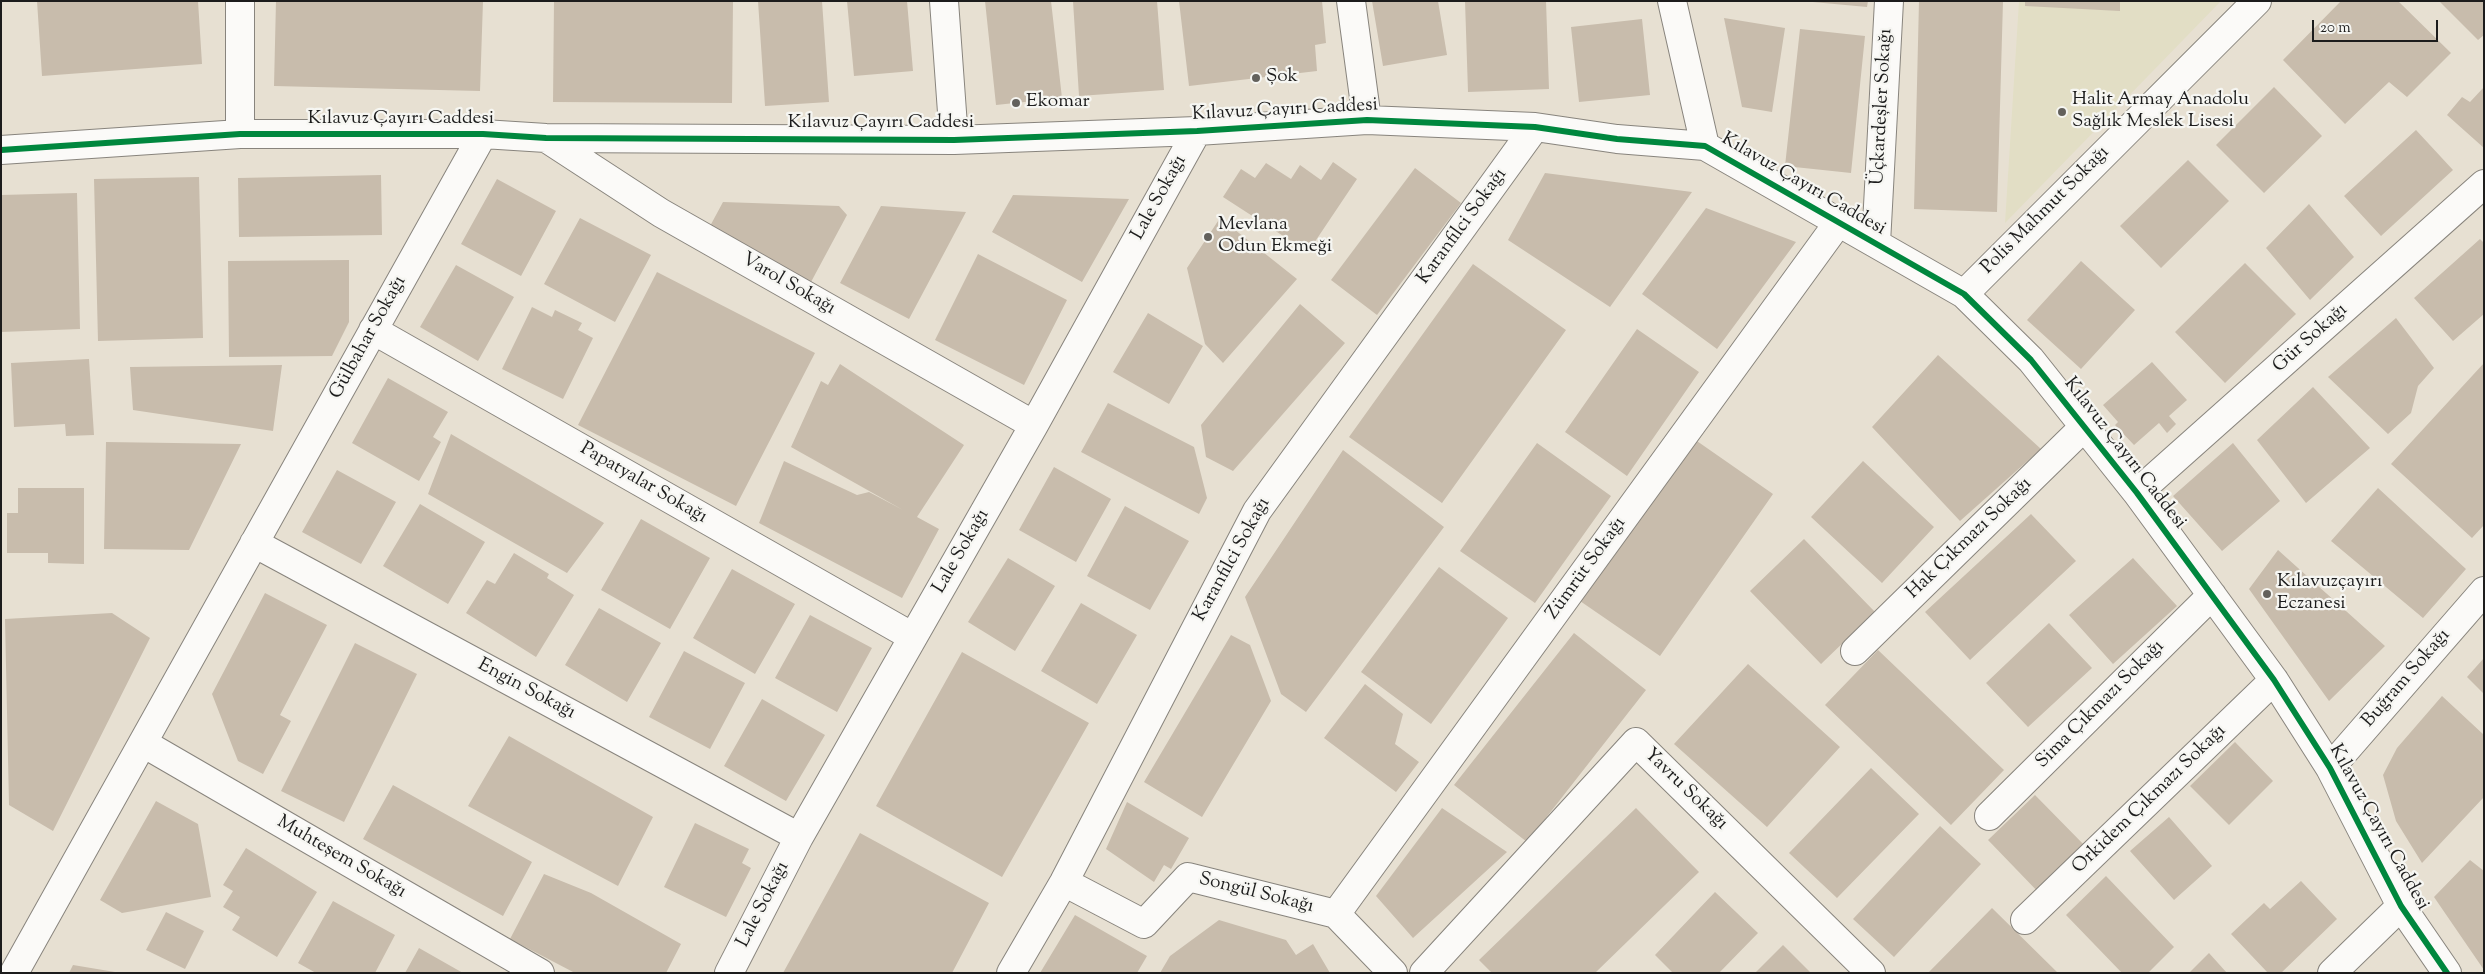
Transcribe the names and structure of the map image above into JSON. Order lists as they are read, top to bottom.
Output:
{
  "streets": {
    "street": [
      "Üçkardeşler Sokağı",
      "Kılavuz Çayırı Caddesi",
      "Lale Sokağı",
      "Polis Mahmut Sokağı",
      "Karanfilci Sokağı",
      "Varol Sokağı",
      "Gülbahar Sokağı",
      "Gür Sokağı",
      "Papatyalar Sokağı",
      "Hak Çıkmazı Sokağı",
      "Zümrüt Sokağı",
      "Buğram Sokağı",
      "Engin Sokağı",
      "Sima Çıkmazı Sokağı",
      "Yavru Sokağı",
      "Orkidem Çıkmazı Sokağı",
      "Muhteşem Sokağı",
      "Songül Sokağı"
    ]
  },
  "crossings": [
    ["Üçkardeşler Sokağı", "Kılavuz Çayırı Caddesi"],
    ["Kılavuz Çayırı Caddesi", "Lale Sokağı"],
    ["Kılavuz Çayırı Caddesi", "Polis Mahmut Sokağı"],
    ["Kılavuz Çayırı Caddesi", "Karanfilci Sokağı"],
    ["Kılavuz Çayırı Caddesi", "Varol Sokağı"],
    ["Kılavuz Çayırı Caddesi", "Gülbahar Sokağı"],
    ["Kılavuz Çayırı Caddesi", "Gür Sokağı"],
    ["Kılavuz Çayırı Caddesi", "Hak Çıkmazı Sokağı"],
    ["Kılavuz Çayırı Caddesi", "Zümrüt Sokağı"],
    ["Kılavuz Çayırı Caddesi", "Buğram Sokağı"],
    ["Kılavuz Çayırı Caddesi", "Sima Çıkmazı Sokağı"],
    ["Kılavuz Çayırı Caddesi", "Orkidem Çıkmazı Sokağı"],
    ["Lale Sokağı", "Varol Sokağı"],
    ["Lale Sokağı", "Papatyalar Sokağı"],
    ["Lale Sokağı", "Engin Sokağı"],
    ["Karanfilci Sokağı", "Songül Sokağı"],
    ["Gülbahar Sokağı", "Papatyalar Sokağı"],
    ["Gülbahar Sokağı", "Engin Sokağı"],
    ["Zümrüt Sokağı", "Songül Sokağı"]
  ],
  "places": [
    "Şok",
    "Ekomar",
    "Halit Armay Anadolu Sağlık Meslek Lisesi",
    "Mevlana Odun Ekmeği",
    "Kılavuzçayırı Eczanesi"
  ],
  "scale_bar": "20 m"
}
